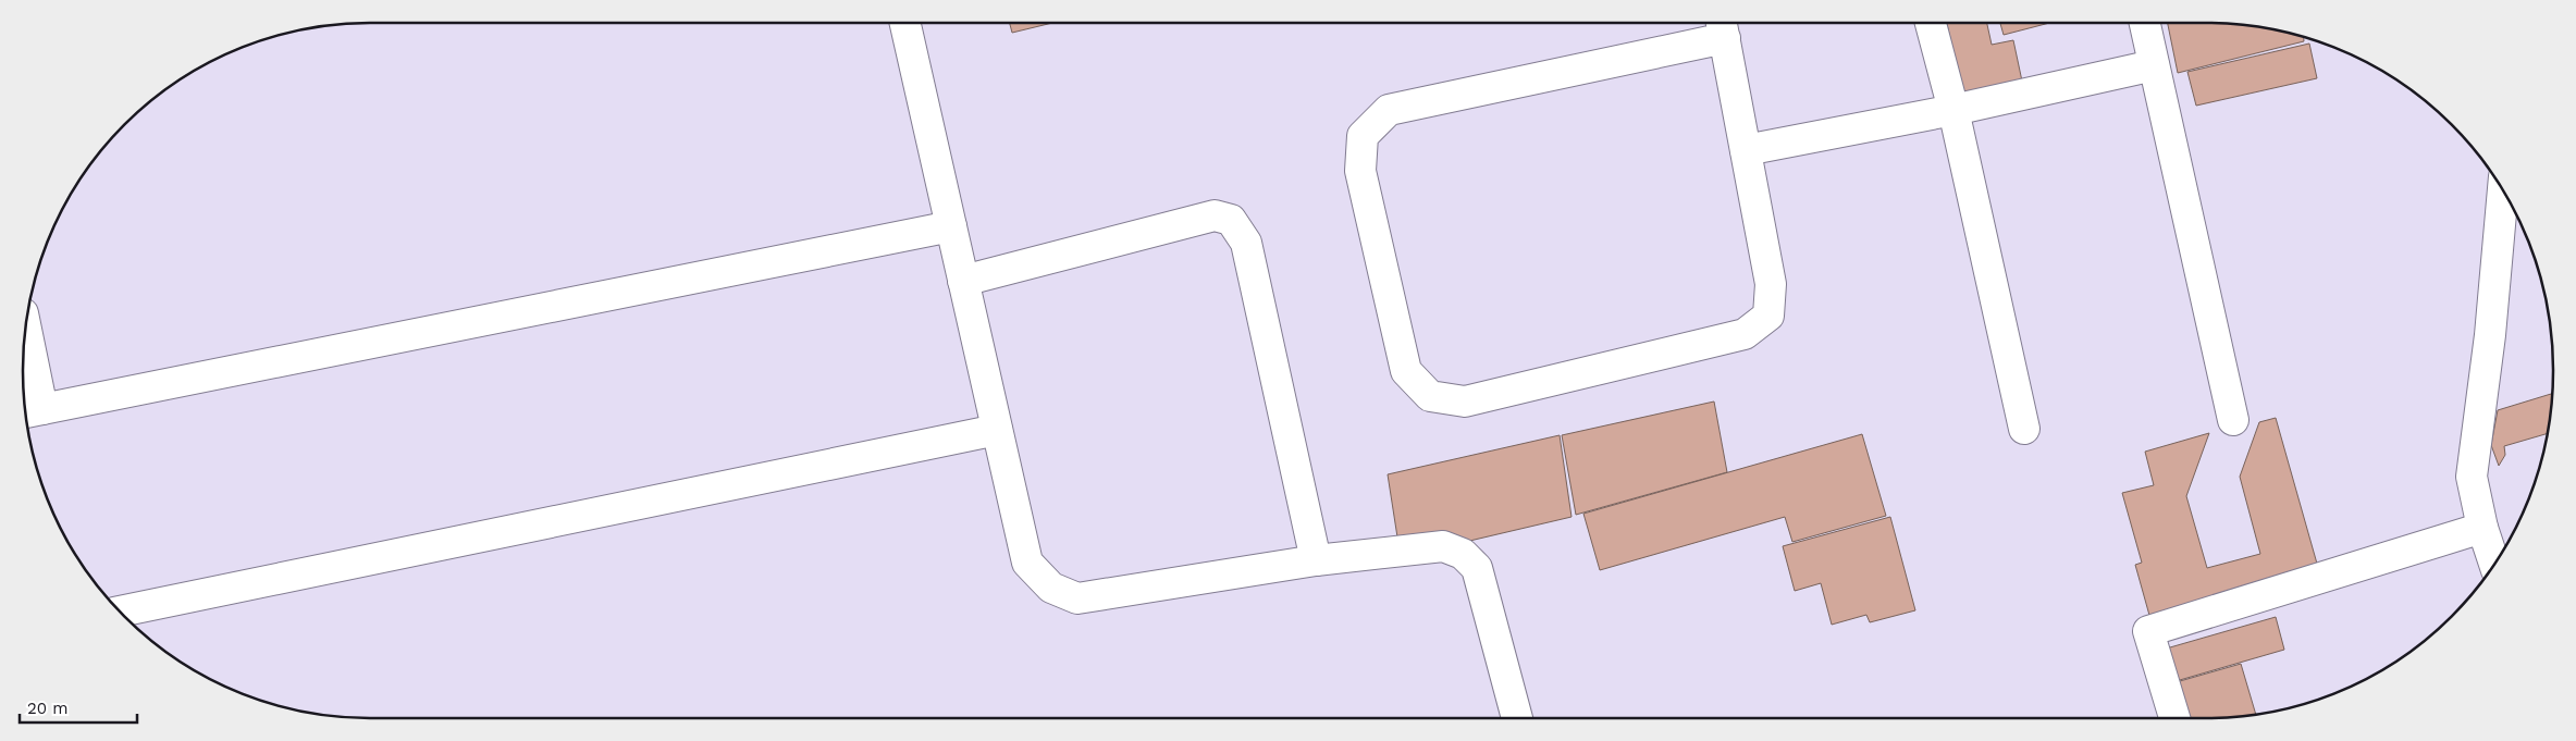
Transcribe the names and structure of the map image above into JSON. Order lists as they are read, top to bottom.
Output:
{
  "scale_bar": "20 m"
}
